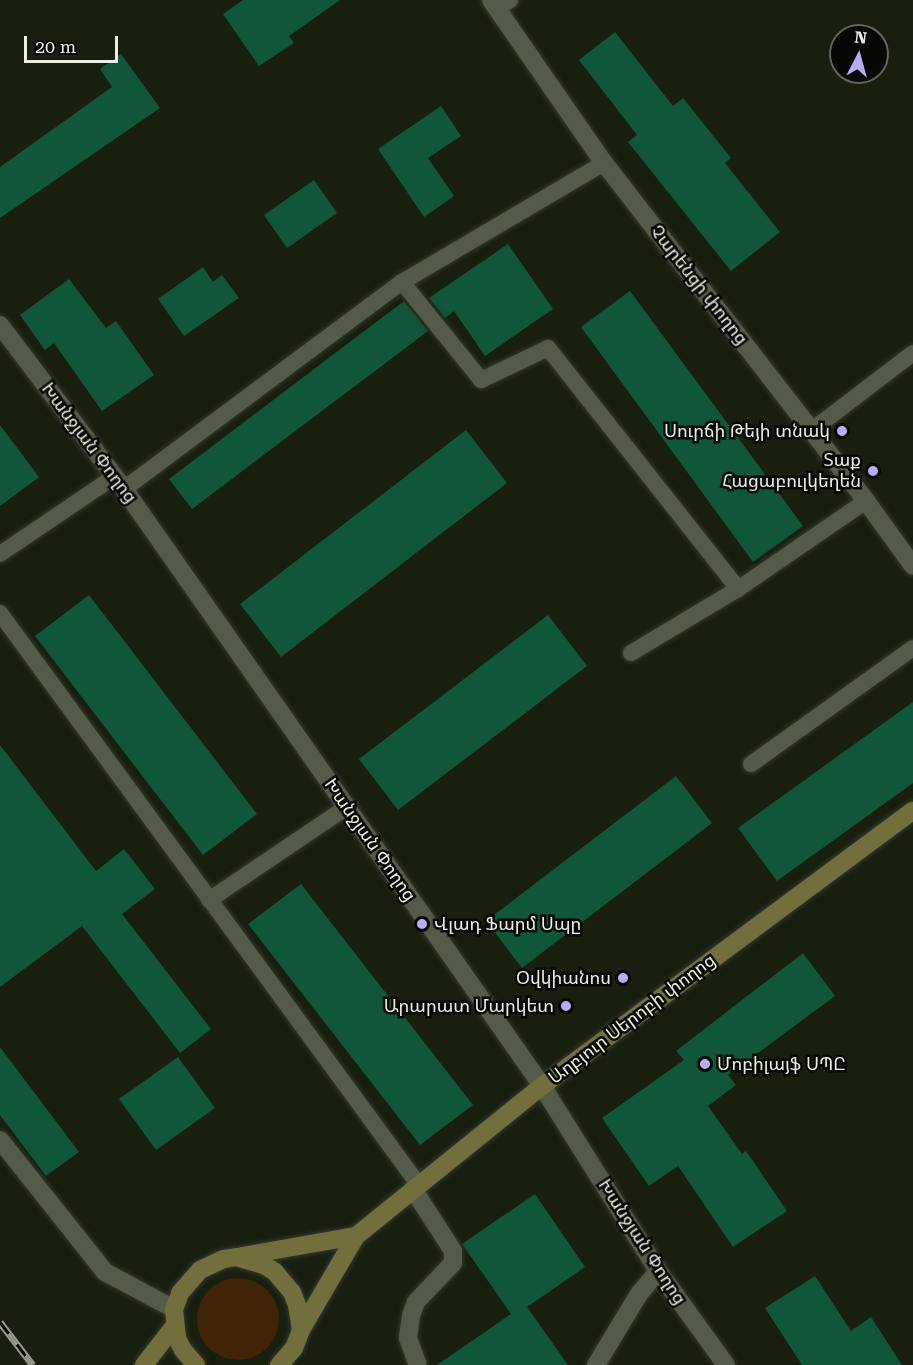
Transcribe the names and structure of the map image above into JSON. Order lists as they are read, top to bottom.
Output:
{
  "streets": {
    "main road": ["Աղբյուր Սերոբի փողոց"],
    "street": ["Չարենցի փողոց", "Խանջյան Փողոց"]
  },
  "crossings": [
    ["Խանջյան Փողոց", "Աղբյուր Սերոբի փողոց"]
  ],
  "places": [
    "Սուրճի Թեյի տնակ",
    "Տաք Հացաբուլկեղեն",
    "Վլադ Ֆարմ Սպը",
    "Օվկիանոս",
    "Արարատ Մարկետ",
    "Մոբիլայֆ ՍՊԸ"
  ],
  "scale_bar": "20 m",
  "north": "top"
}
